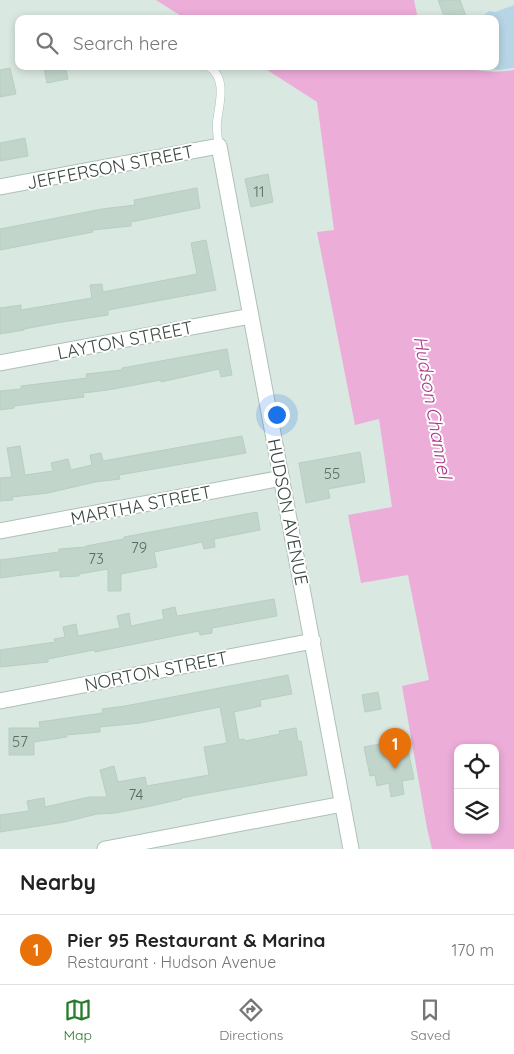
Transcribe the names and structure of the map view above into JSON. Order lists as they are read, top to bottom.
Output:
{
  "streets": {
    "street": [
      "JEFFERSON STREET",
      "LAYTON STREET",
      "MARTHA STREET",
      "HUDSON AVENUE",
      "NORTON STREET"
    ]
  },
  "crossings": [
    ["JEFFERSON STREET", "HUDSON AVENUE"],
    ["LAYTON STREET", "HUDSON AVENUE"],
    ["MARTHA STREET", "HUDSON AVENUE"],
    ["HUDSON AVENUE", "NORTON STREET"]
  ],
  "water": ["Hudson Channel"],
  "house_numbers": [
    "11",
    "55",
    "79",
    "73",
    "57",
    "74"
  ],
  "page": {
    "search": "Search here",
    "pins": "1",
    "heading": "Nearby",
    "list": [
      {
        "mark": "1",
        "name": "Pier 95 Restaurant & Marina",
        "note": "Restaurant · Hudson Avenue",
        "value": "170 m"
      }
    ],
    "nav": ["Map", "Directions", "Saved"]
  }
}
